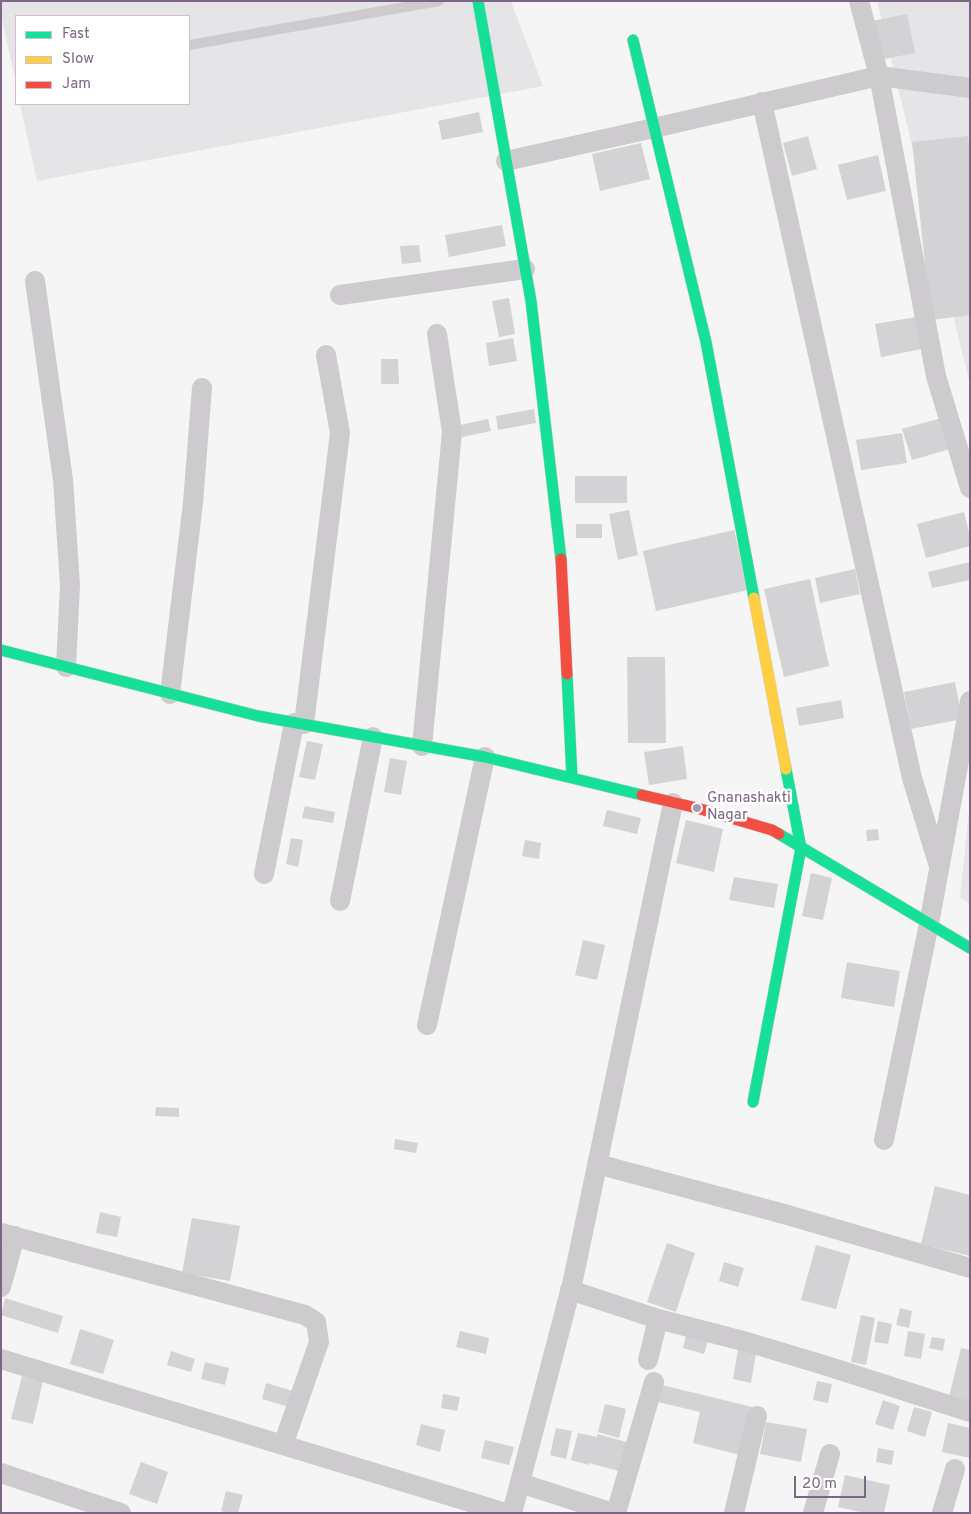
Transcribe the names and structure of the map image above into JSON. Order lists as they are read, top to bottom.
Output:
{
  "places": ["Gnanashakti Nagar"],
  "legend": ["Fast", "Slow", "Jam"],
  "scale_bar": "20 m"
}
